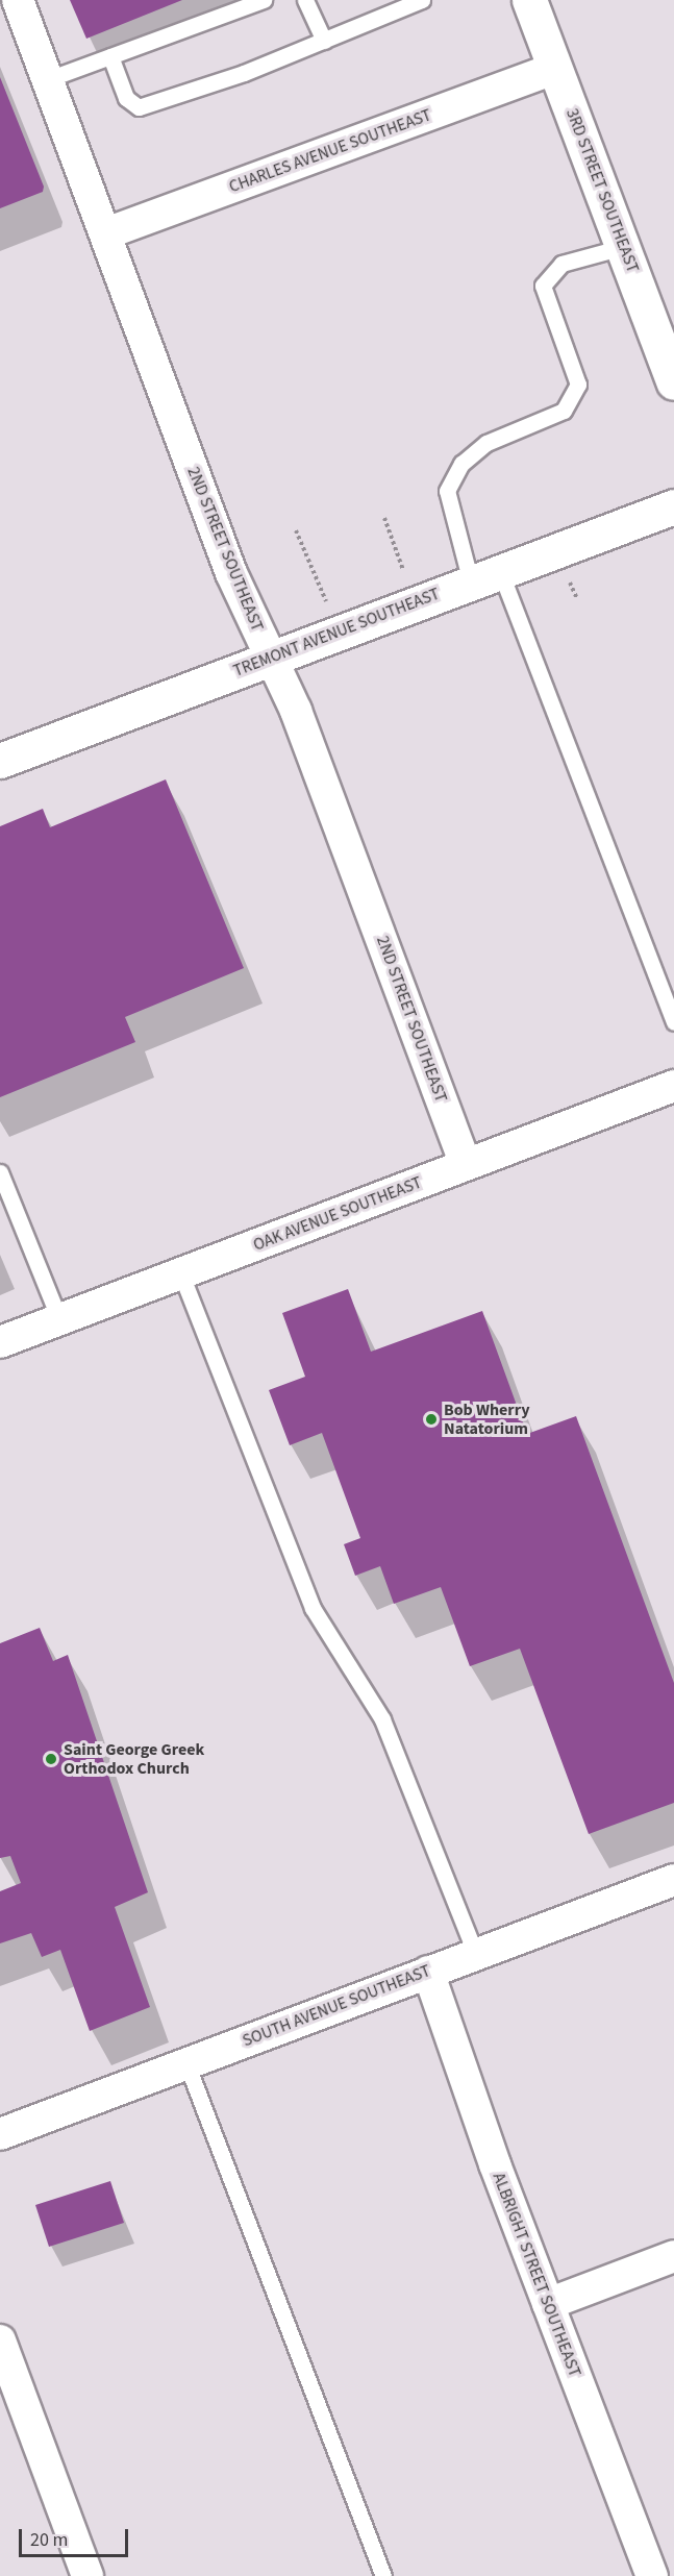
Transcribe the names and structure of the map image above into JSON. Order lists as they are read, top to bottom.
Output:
{
  "streets": {
    "street": [
      "CHARLES AVENUE SOUTHEAST",
      "3RD STREET SOUTHEAST",
      "2ND STREET SOUTHEAST",
      "TREMONT AVENUE SOUTHEAST",
      "OAK AVENUE SOUTHEAST",
      "SOUTH AVENUE SOUTHEAST",
      "ALBRIGHT STREET SOUTHEAST"
    ]
  },
  "crossings": [
    ["CHARLES AVENUE SOUTHEAST", "3RD STREET SOUTHEAST"],
    ["CHARLES AVENUE SOUTHEAST", "2ND STREET SOUTHEAST"],
    ["2ND STREET SOUTHEAST", "TREMONT AVENUE SOUTHEAST"],
    ["2ND STREET SOUTHEAST", "OAK AVENUE SOUTHEAST"],
    ["SOUTH AVENUE SOUTHEAST", "ALBRIGHT STREET SOUTHEAST"]
  ],
  "places": ["Bob Wherry Natatorium", "Saint George Greek Orthodox Church"],
  "scale_bar": "20 m"
}
